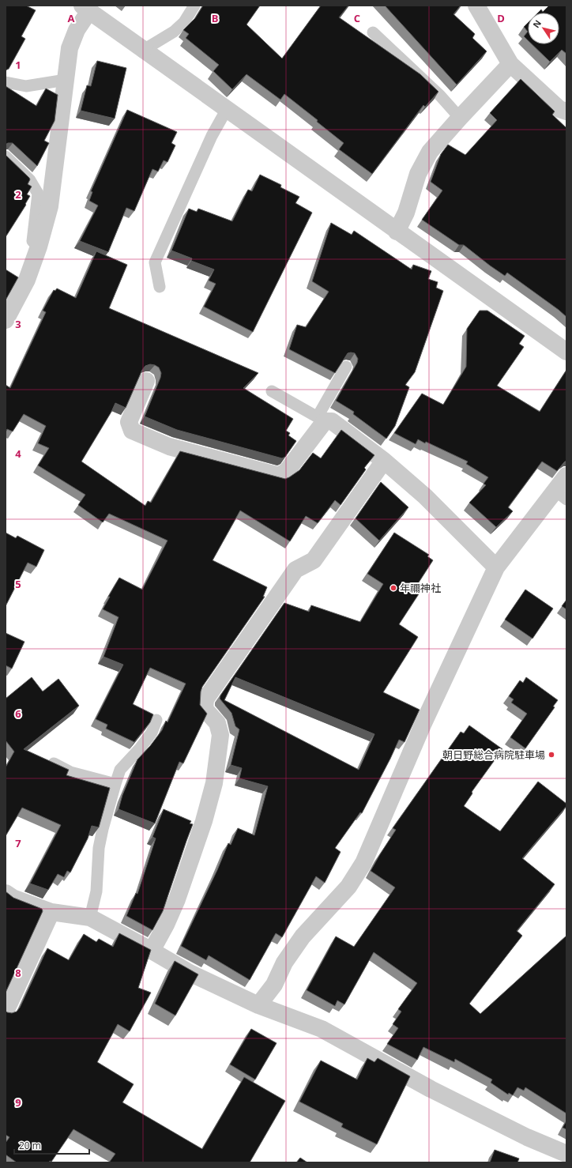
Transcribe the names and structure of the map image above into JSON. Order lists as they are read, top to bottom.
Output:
{
  "places": ["年禰神社", "朝日野総合病院駐車場"],
  "scale_bar": "20 m",
  "north": "top left",
  "grid": {
    "columns": [
      "A",
      "B",
      "C",
      "D"
    ],
    "rows": [
      "1",
      "2",
      "3",
      "4",
      "5",
      "6",
      "7",
      "8",
      "9"
    ]
  }
}
